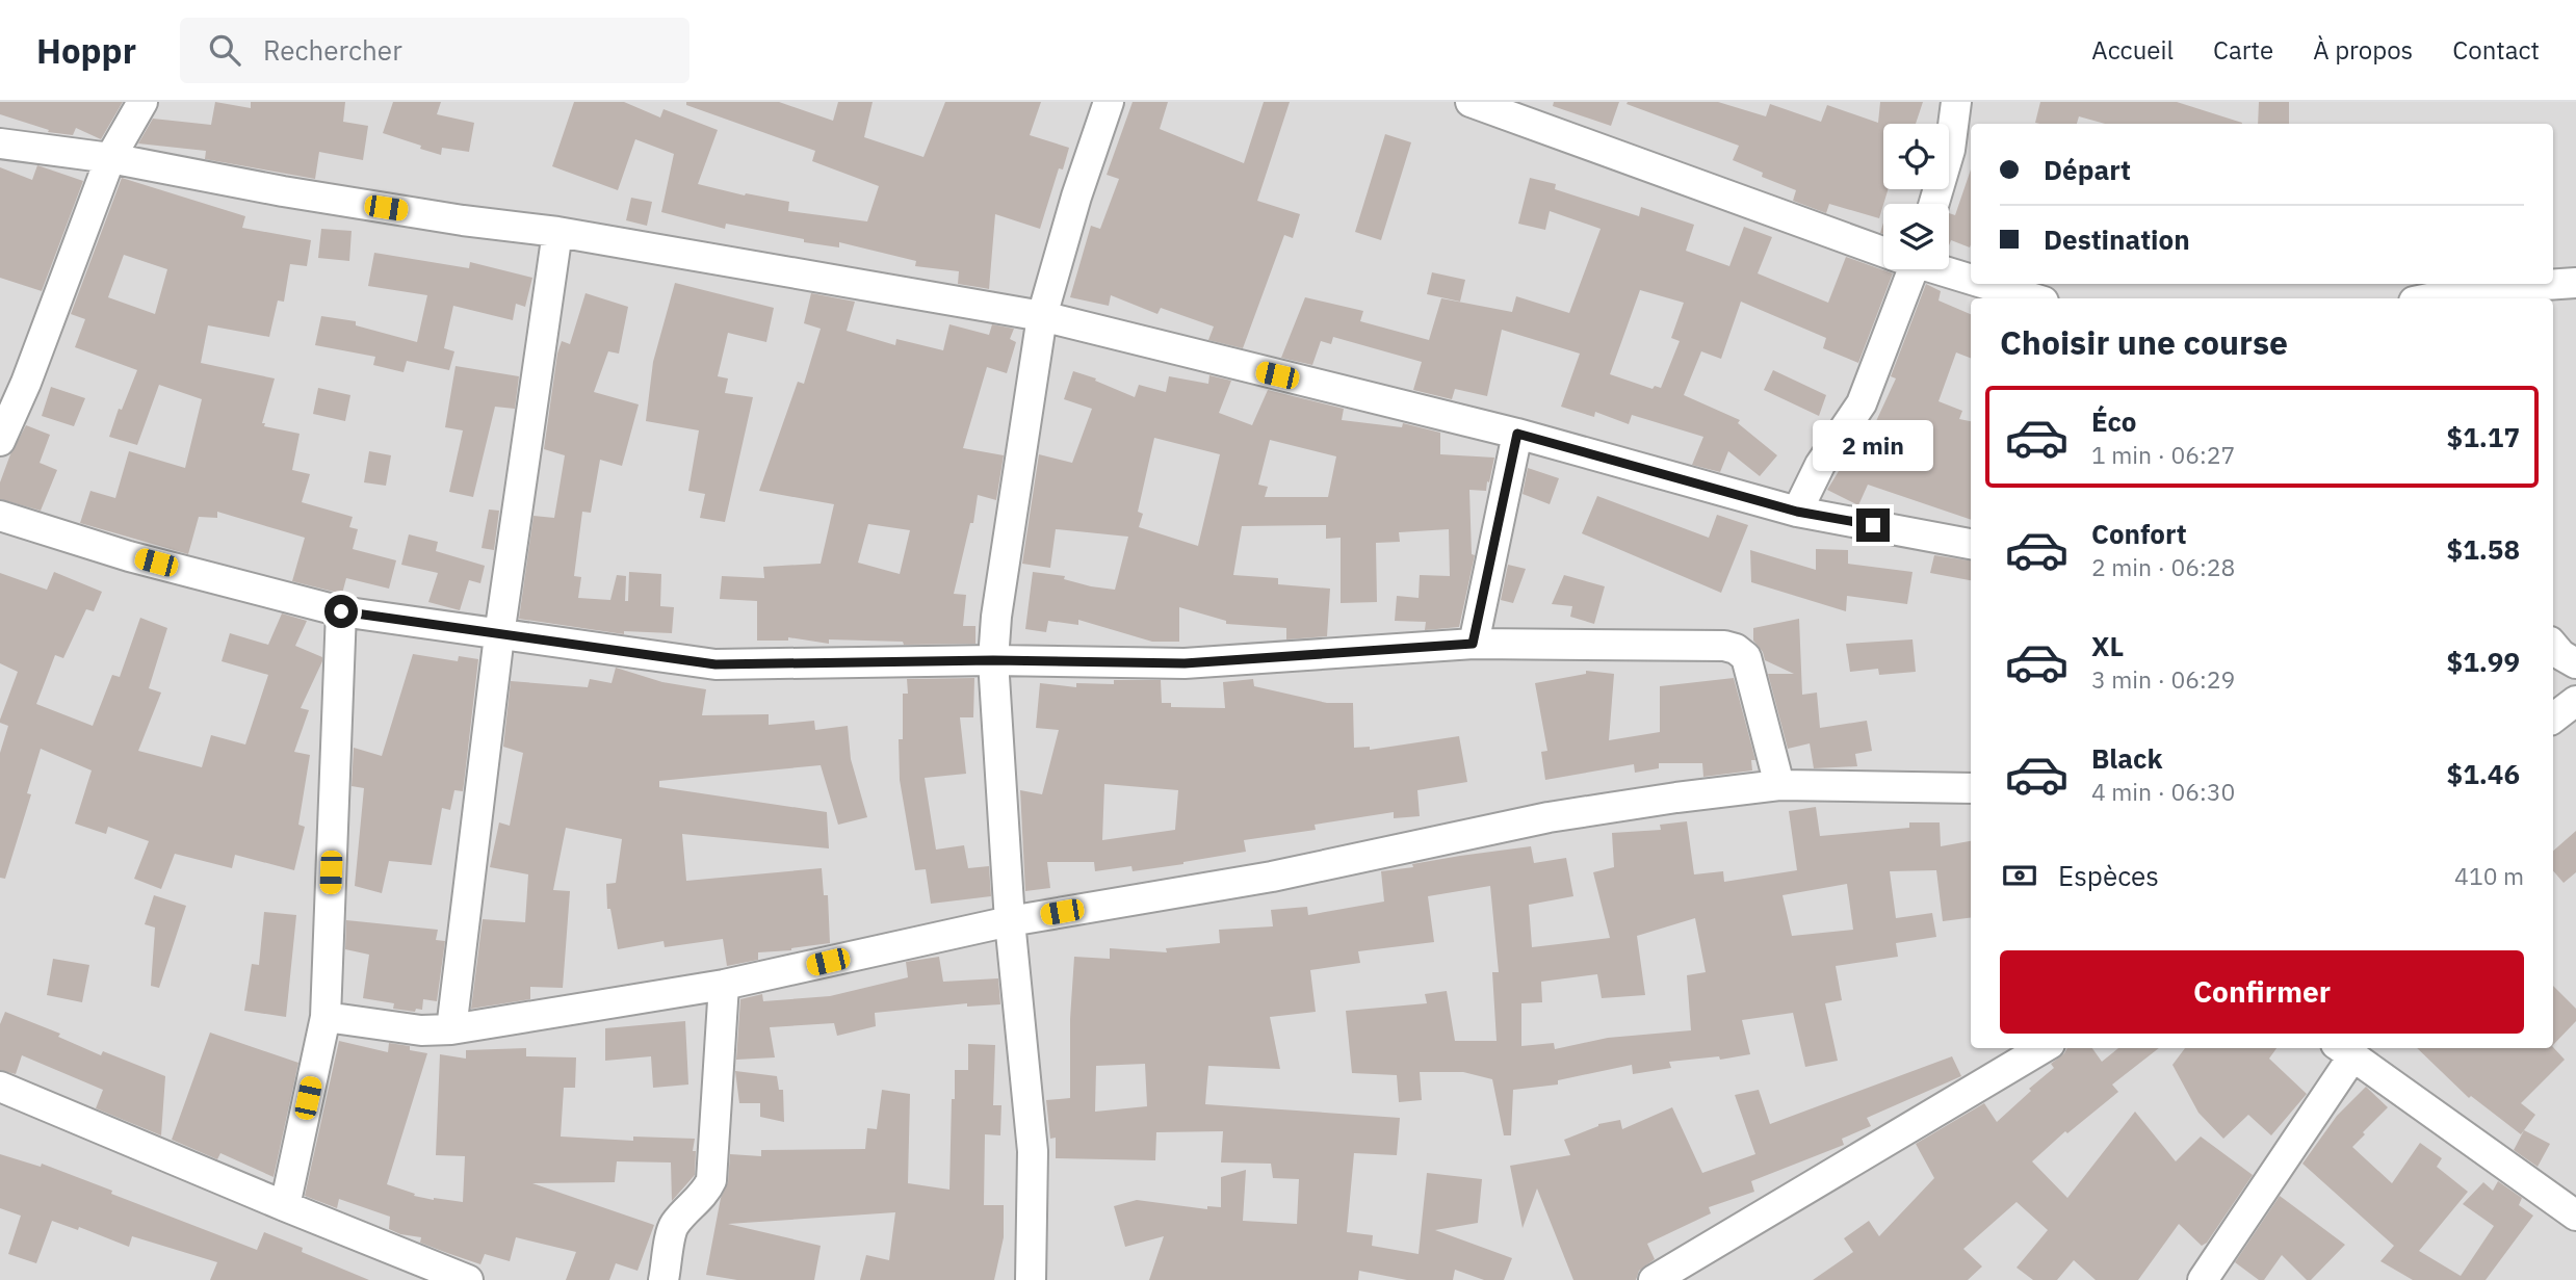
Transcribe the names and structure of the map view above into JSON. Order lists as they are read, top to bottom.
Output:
{
  "page": {
    "header": "Hoppr",
    "search": "Rechercher",
    "nav": [
      "Accueil",
      "Carte",
      "À propos",
      "Contact"
    ],
    "banner": ["Départ", "Destination"],
    "heading": "Choisir une course",
    "list": [
      {
        "name": "Éco",
        "note": "1 min · 06:27",
        "value": "$1.17"
      },
      {
        "name": "Confort",
        "note": "2 min · 06:28",
        "value": "$1.58"
      },
      {
        "name": "XL",
        "note": "3 min · 06:29",
        "value": "$1.99"
      },
      {
        "name": "Black",
        "note": "4 min · 06:30",
        "value": "$1.46"
      }
    ],
    "bubble": "2 min",
    "pay": ["Espèces", "410 m"],
    "buttons": "Confirmer"
  }
}
